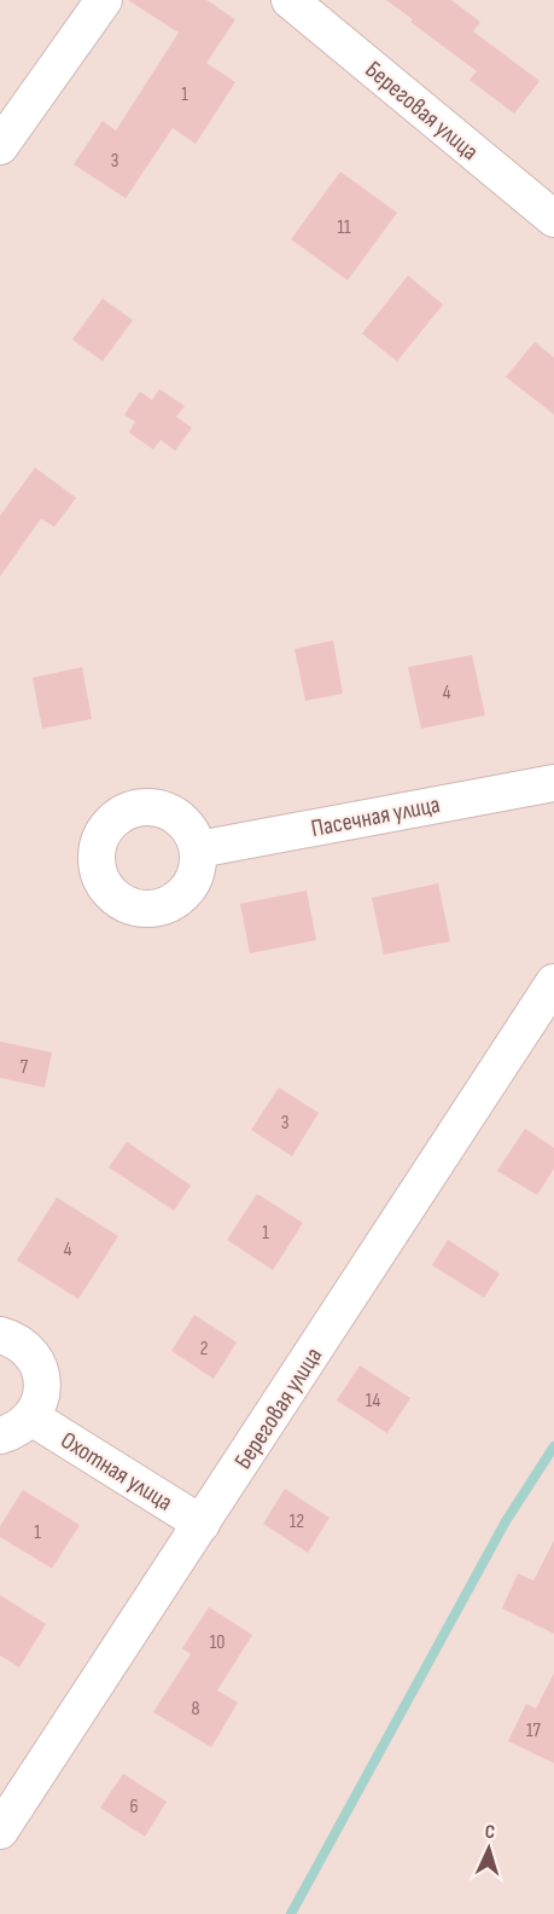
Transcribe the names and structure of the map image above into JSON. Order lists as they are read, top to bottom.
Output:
{
  "streets": {
    "street": ["Береговая улица", "Пасечная улица", "Охотная улица"]
  },
  "crossings": [
    ["Береговая улица", "Охотная улица"]
  ],
  "house_numbers": [
    "1",
    "3",
    "11",
    "4",
    "7",
    "3",
    "1",
    "4",
    "2",
    "14",
    "12",
    "1",
    "10",
    "8",
    "17",
    "6"
  ],
  "north": "top"
}
